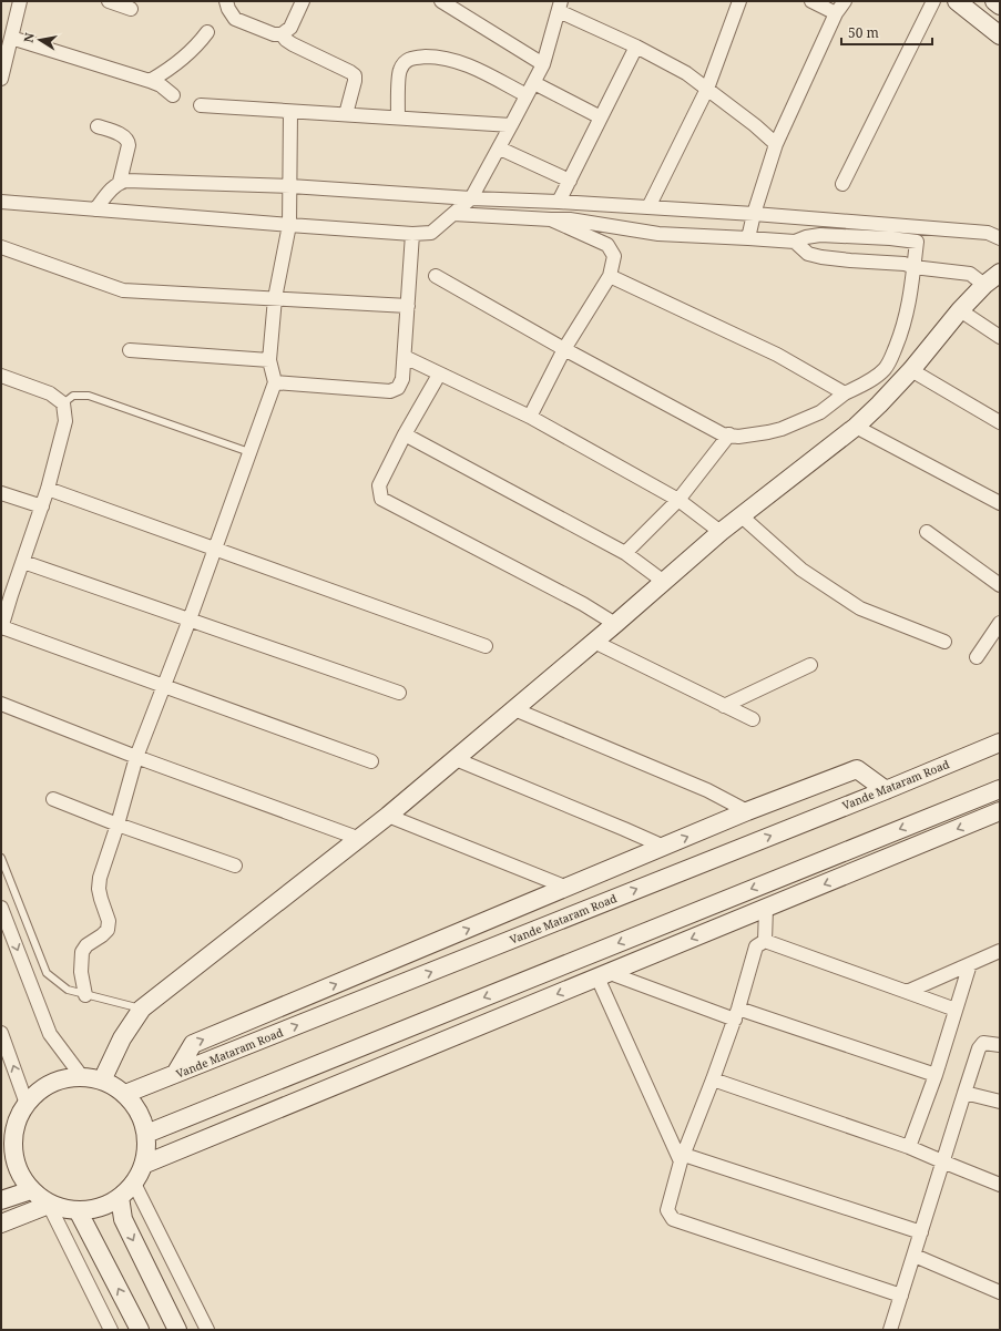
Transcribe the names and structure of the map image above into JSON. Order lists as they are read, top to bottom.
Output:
{
  "streets": {
    "street": ["Vande Mataram Road"]
  },
  "scale_bar": "50 m",
  "north": "left"
}
